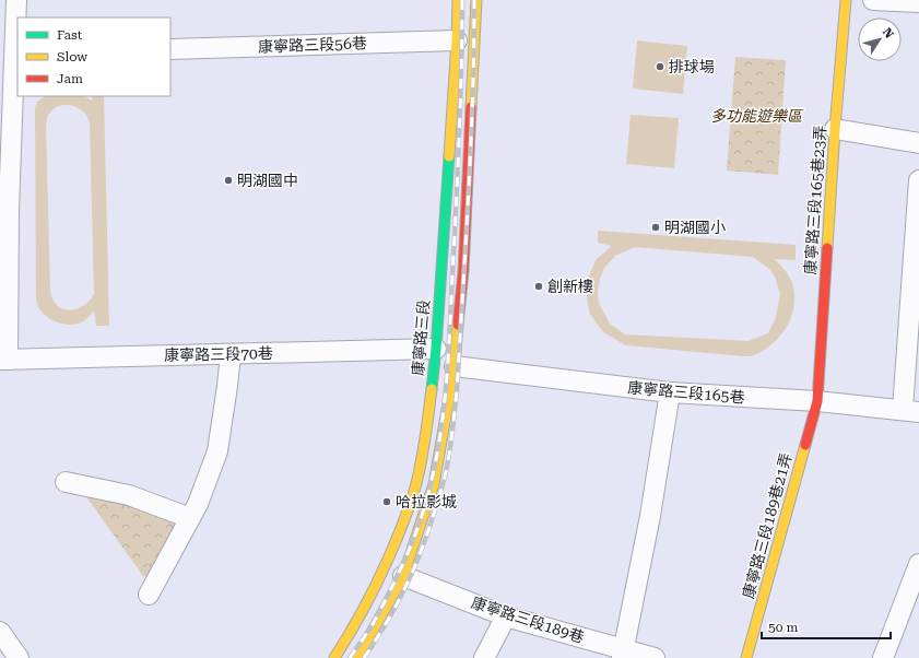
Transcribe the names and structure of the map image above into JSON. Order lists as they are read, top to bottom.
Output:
{
  "streets": {
    "main road": ["康寧路三段165巷23弄", "康寧路三段", "康寧路三段189巷21弄"],
    "street": [
      "康寧路三段56巷",
      "康寧路三段70巷",
      "康寧路三段165巷",
      "康寧路三段189巷"
    ]
  },
  "crossings": [
    ["康寧路三段56巷", "康寧路三段"],
    ["康寧路三段165巷23弄", "康寧路三段165巷"],
    ["康寧路三段165巷23弄", "康寧路三段189巷21弄"],
    ["康寧路三段", "康寧路三段70巷"],
    ["康寧路三段165巷", "康寧路三段189巷21弄"]
  ],
  "parks": ["多功能遊樂區"],
  "places": [
    "排球場",
    "明湖國中",
    "明湖國小",
    "創新樓",
    "哈拉影城"
  ],
  "legend": ["Fast", "Slow", "Jam"],
  "scale_bar": "50 m",
  "north": "top right"
}
